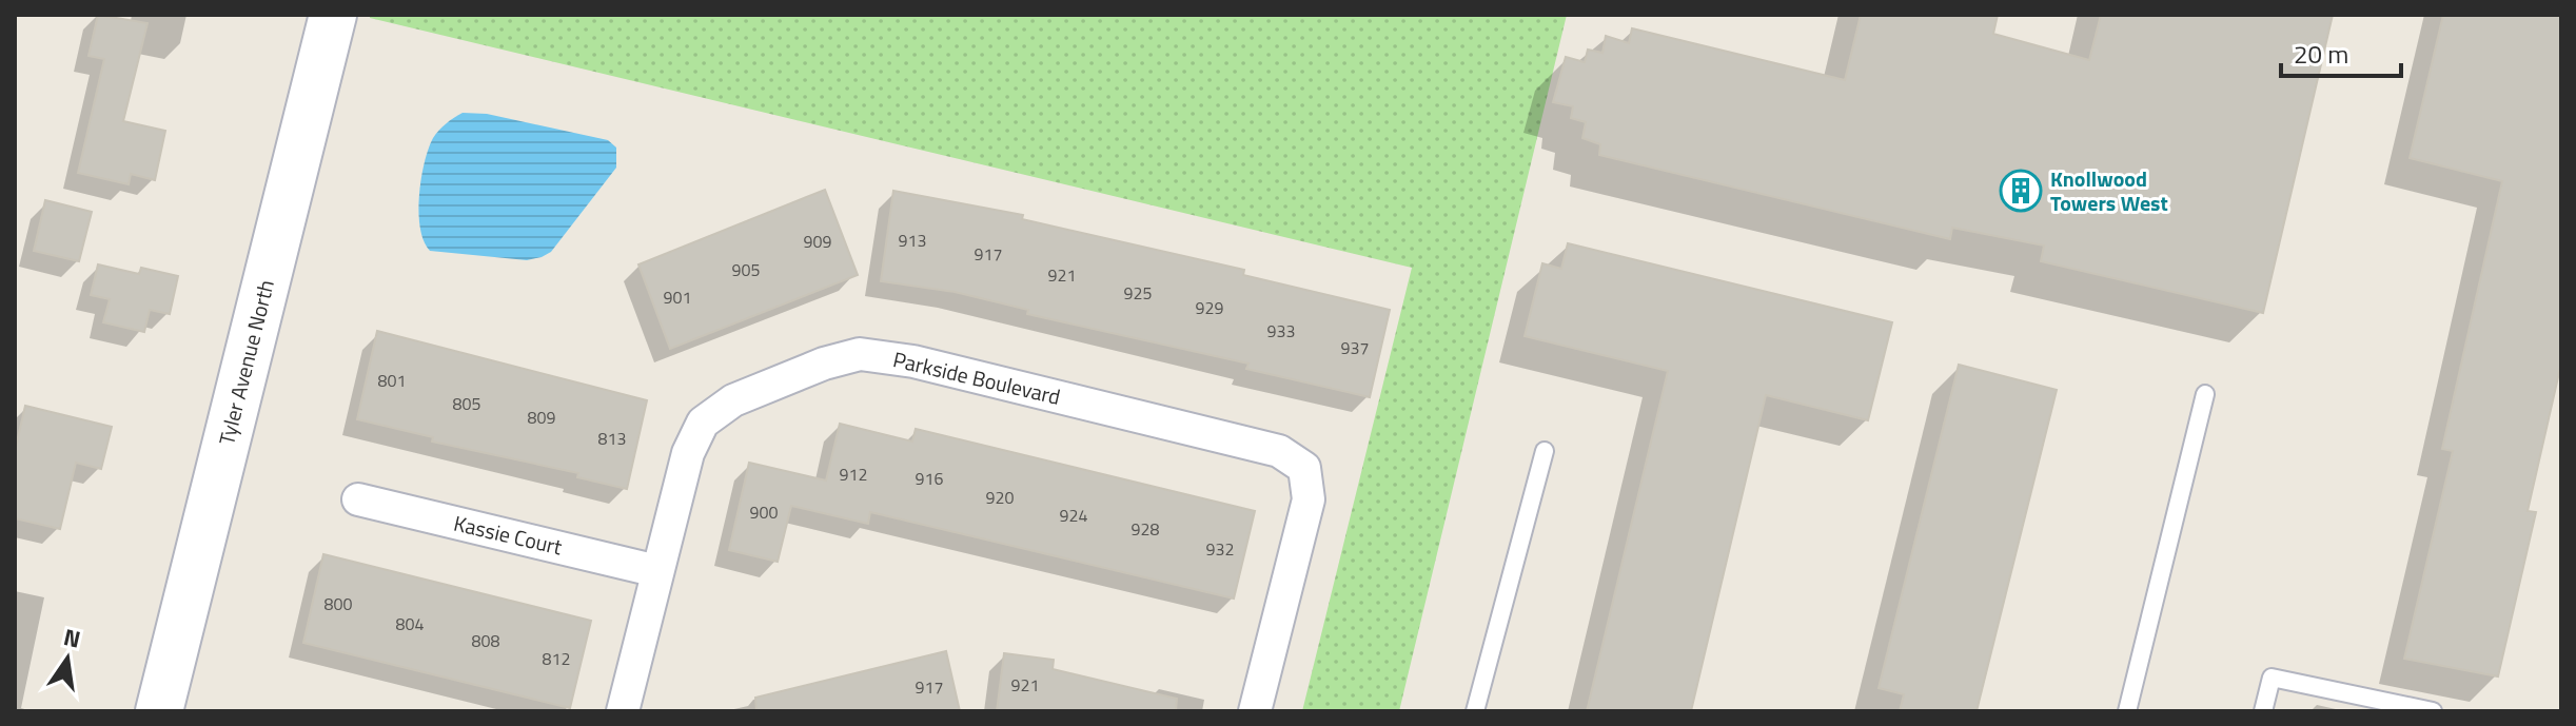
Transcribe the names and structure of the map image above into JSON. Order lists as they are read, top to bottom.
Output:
{
  "streets": {
    "street": ["Tyler Avenue North", "Parkside Boulevard", "Kassie Court"]
  },
  "crossings": [
    ["Parkside Boulevard", "Kassie Court"]
  ],
  "places": {
    "building": ["Knollwood Towers West"]
  },
  "house_numbers": [
    "913",
    "909",
    "917",
    "905",
    "921",
    "925",
    "901",
    "929",
    "933",
    "937",
    "801",
    "805",
    "809",
    "813",
    "912",
    "916",
    "920",
    "900",
    "924",
    "928",
    "932",
    "800",
    "804",
    "808",
    "812",
    "921",
    "917"
  ],
  "scale_bar": "20 m",
  "north": "top"
}
